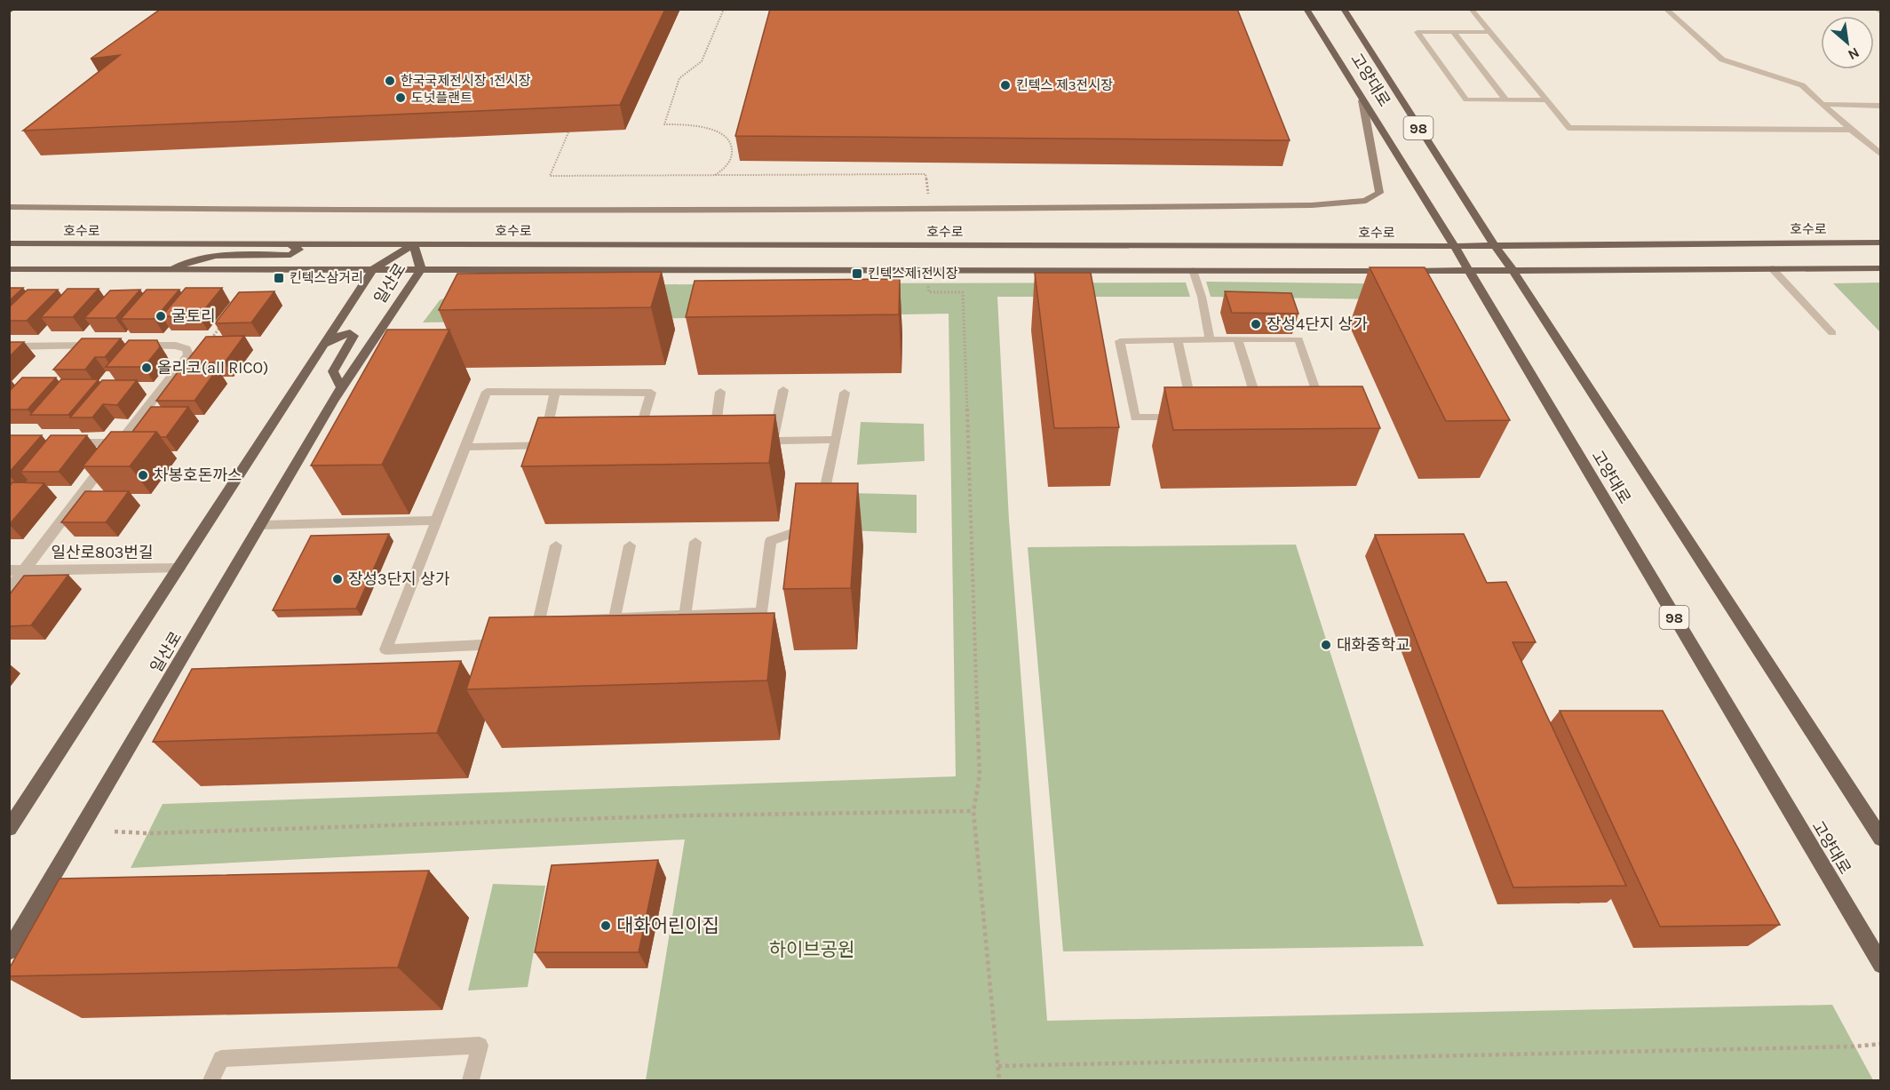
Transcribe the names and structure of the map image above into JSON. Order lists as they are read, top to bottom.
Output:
{
  "streets": {
    "main road": [
      "고양대로",
      "98",
      "호수로",
      "일산로"
    ],
    "street": ["일산로803번길"]
  },
  "crossings": [
    ["고양대로", "호수로"],
    ["호수로", "일산로"],
    ["일산로", "일산로803번길"]
  ],
  "parks": ["하이브공원"],
  "places": {
    "other": [
      "한국국제전시장 1전시장",
      "킨텍스 제3전시장",
      "도넛플랜트",
      "굴토리",
      "장성4단지 상가",
      "올리코(all RICO)",
      "차봉호돈까스",
      "장성3단지 상가",
      "대화중학교",
      "대화어린이집"
    ],
    "transit": ["킨텍스제1전시장", "킨텍스삼거리"]
  },
  "north": "bottom right"
}
